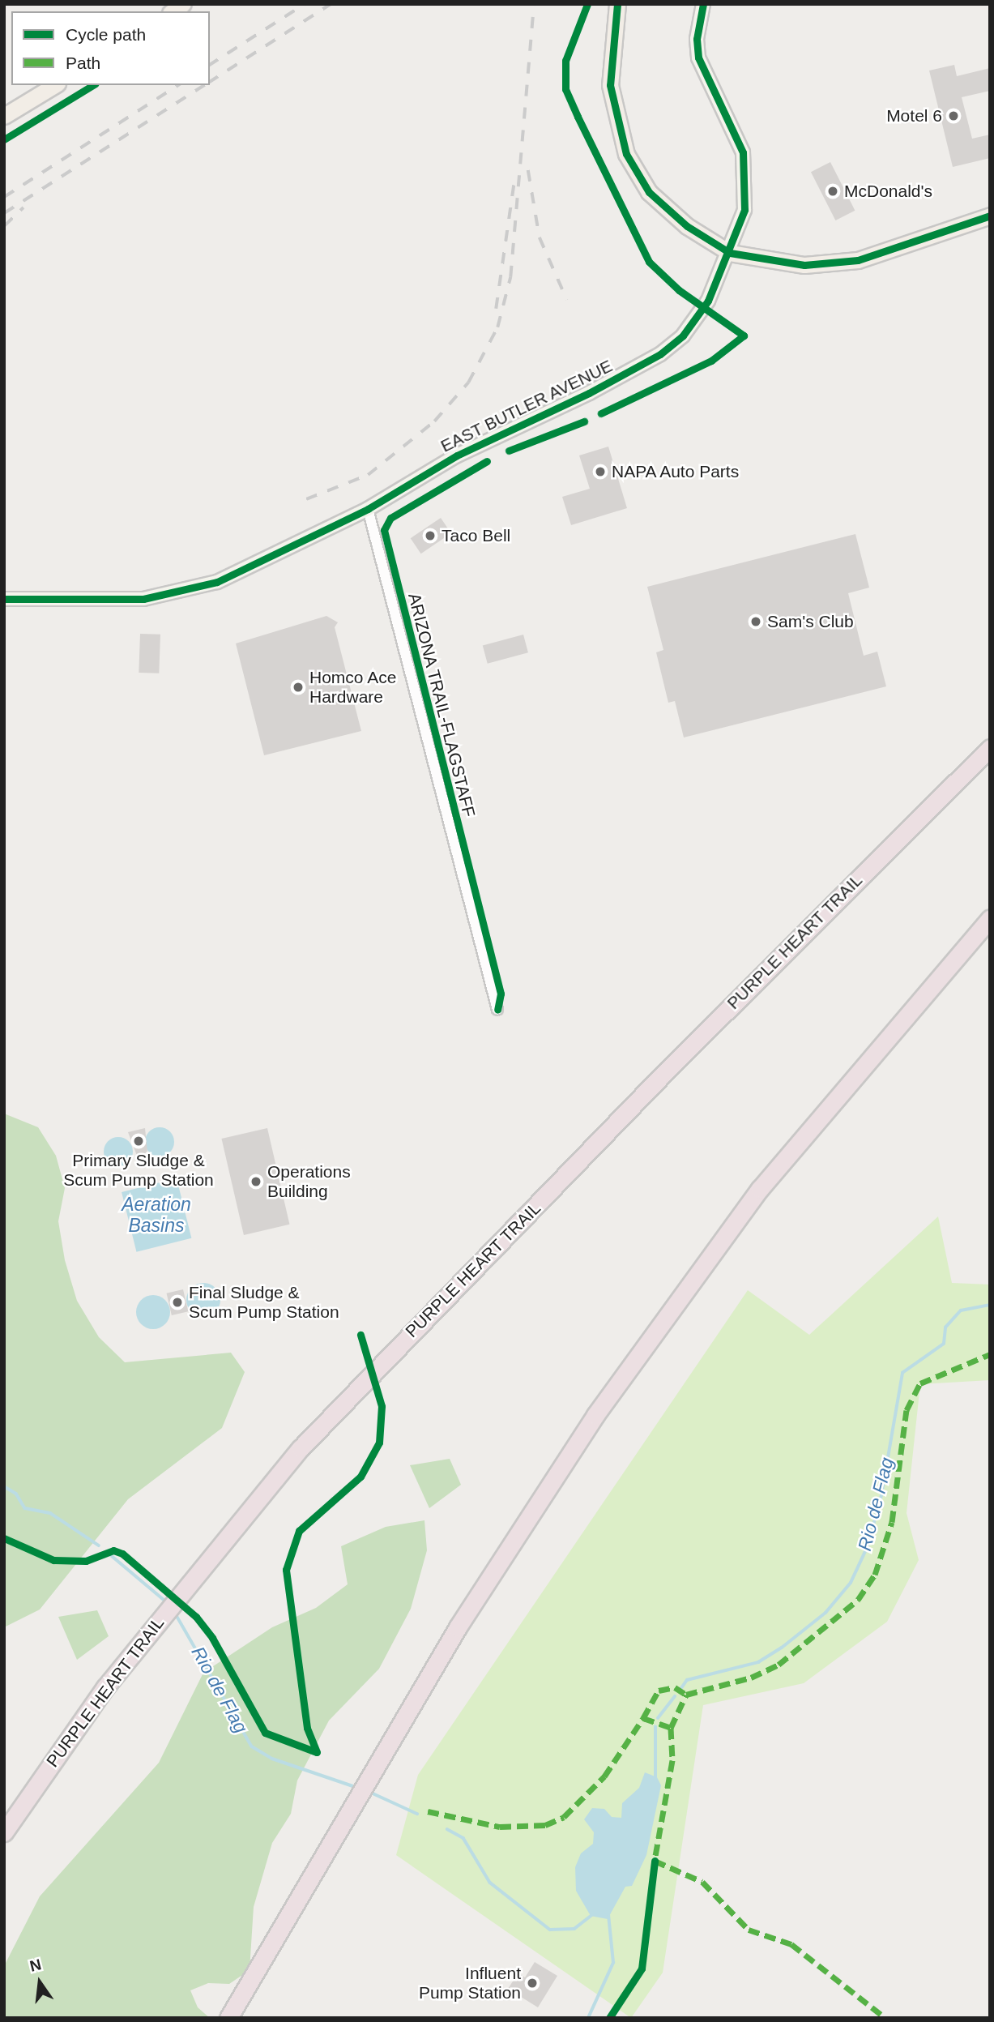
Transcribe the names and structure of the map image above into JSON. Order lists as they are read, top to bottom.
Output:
{
  "streets": {
    "highway": ["PURPLE HEART TRAIL"],
    "main road": ["EAST BUTLER AVENUE"],
    "cycle path": ["ARIZONA TRAIL-FLAGSTAFF"]
  },
  "water": ["Aeration Basins", "Rio de Flag"],
  "places": [
    "Motel 6",
    "McDonald's",
    "NAPA Auto Parts",
    "Taco Bell",
    "Sam's Club",
    "Homco Ace Hardware",
    "Primary Sludge & Scum Pump Station",
    "Operations Building",
    "Final Sludge & Scum Pump Station",
    "Influent Pump Station"
  ],
  "legend": ["Cycle path", "Path"],
  "north": "top"
}
